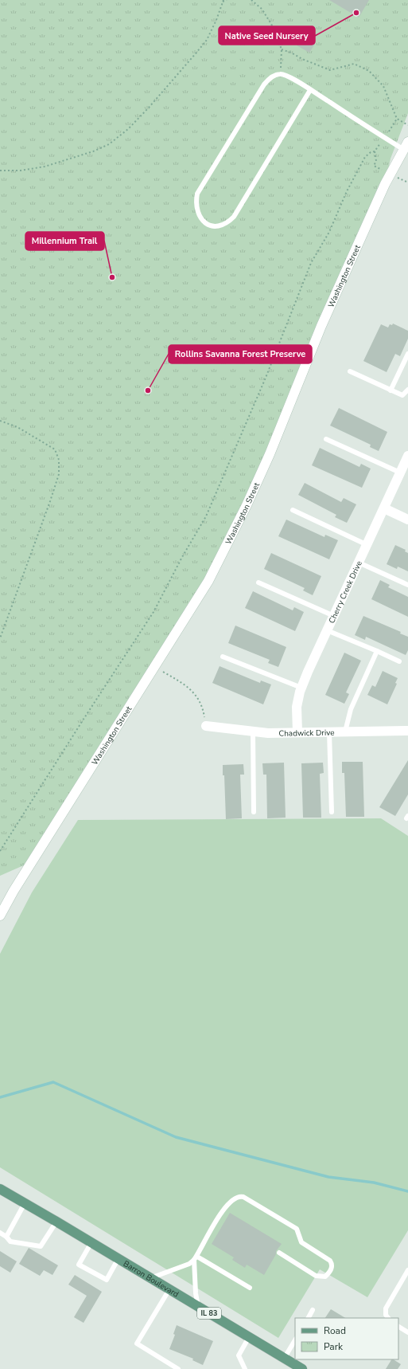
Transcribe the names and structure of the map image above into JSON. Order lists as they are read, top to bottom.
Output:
{
  "streets": {
    "main road": [
      "Washington Street",
      "Cherry Creek Drive",
      "Chadwick Drive",
      "Barron Boulevard",
      "IL 83"
    ]
  },
  "crossings": [
    ["Cherry Creek Drive", "Chadwick Drive"]
  ],
  "places": ["Native Seed Nursery", "Millennium Trail", "Rollins Savanna Forest Preserve"],
  "legend": ["Road", "Park"]
}
